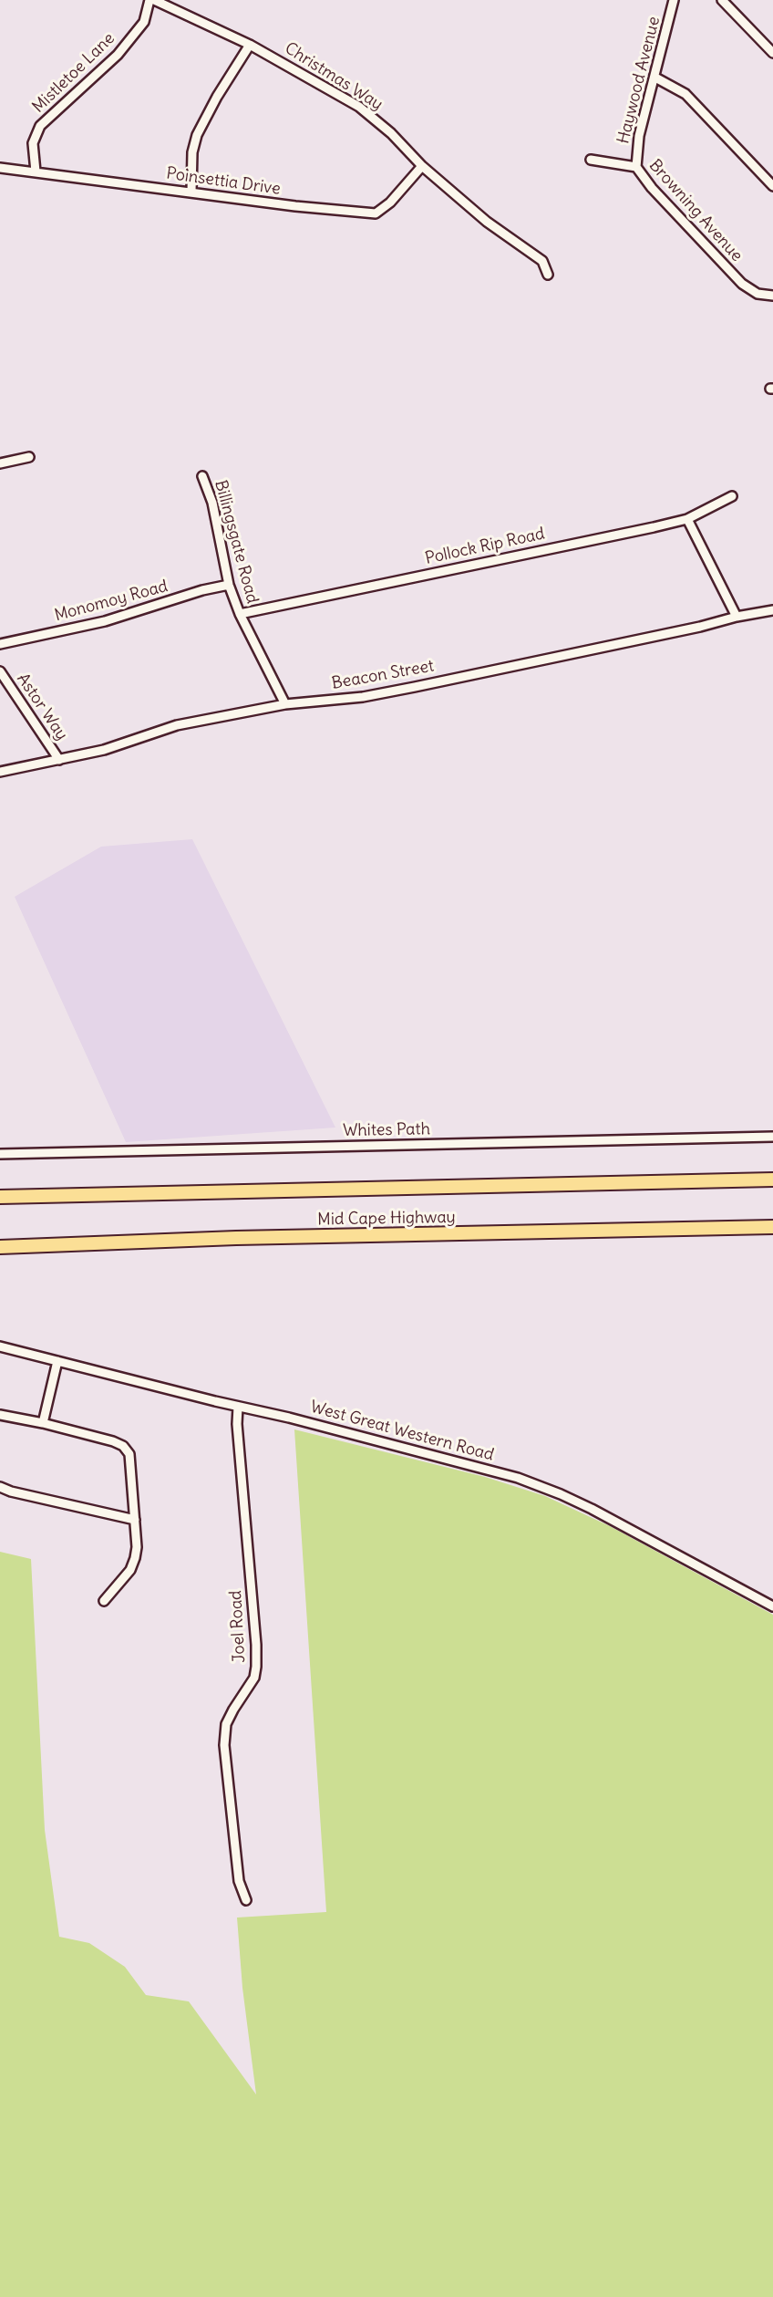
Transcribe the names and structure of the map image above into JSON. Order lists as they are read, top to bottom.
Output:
{
  "streets": {
    "highway": ["Mid Cape Highway"],
    "street": [
      "Mistletoe Lane",
      "Christmas Way",
      "Haywood Avenue",
      "Poinsettia Drive",
      "Browning Avenue",
      "Billingsgate Road",
      "Pollock Rip Road",
      "Monomoy Road",
      "Beacon Street",
      "Astor Way",
      "Whites Path",
      "West Great Western Road",
      "Joel Road"
    ]
  },
  "crossings": [
    ["Mistletoe Lane", "Poinsettia Drive"],
    ["Christmas Way", "Poinsettia Drive"],
    ["Haywood Avenue", "Browning Avenue"],
    ["Billingsgate Road", "Pollock Rip Road"],
    ["Billingsgate Road", "Monomoy Road"],
    ["Billingsgate Road", "Beacon Street"],
    ["Beacon Street", "Astor Way"],
    ["West Great Western Road", "Joel Road"]
  ]
}
